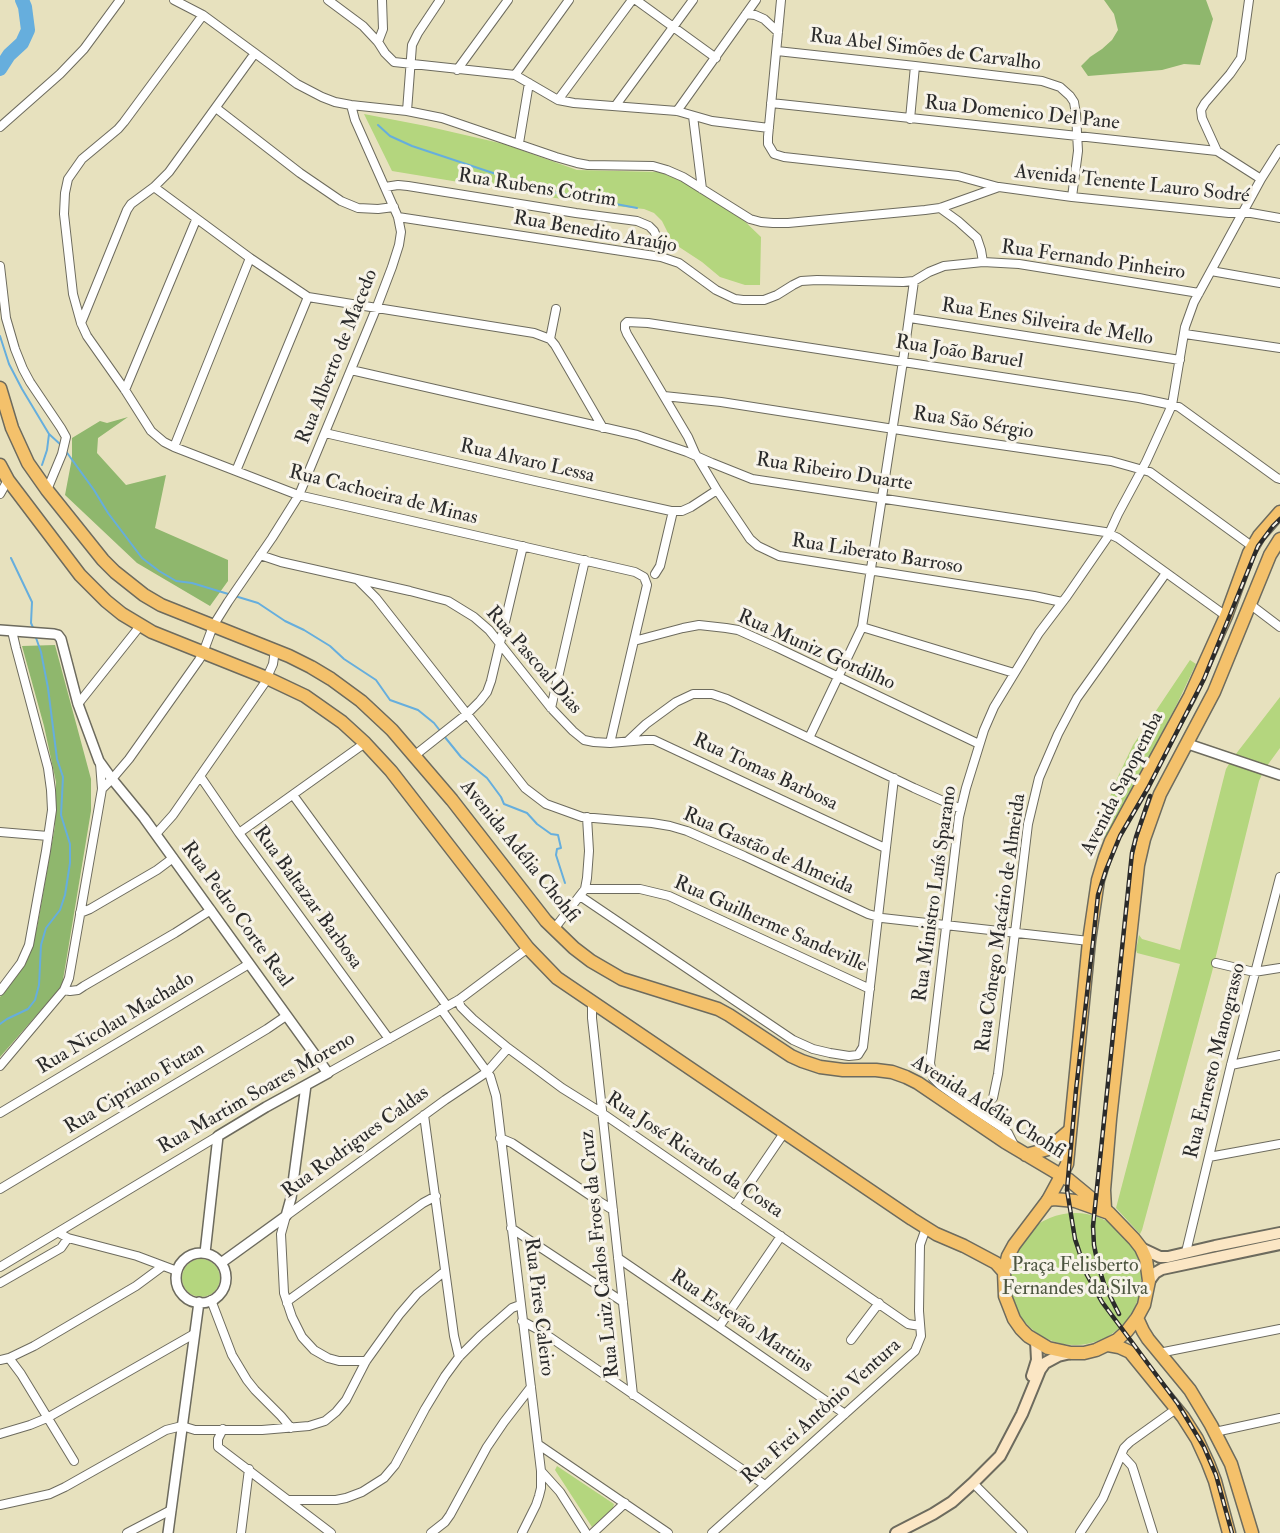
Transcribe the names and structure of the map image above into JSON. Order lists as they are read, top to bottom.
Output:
{
  "streets": {
    "main road": ["Avenida Sapopemba", "Avenida Adélia Chohfi"],
    "street": [
      "Rua Abel Simões de Carvalho",
      "Rua Domenico Del Pane",
      "Avenida Tenente Lauro Sodré",
      "Rua Rubens Cotrim",
      "Rua Benedito Araújo",
      "Rua Fernando Pinheiro",
      "Rua Enes Silveira de Mello",
      "Rua João Baruel",
      "Rua Alberto de Macedo",
      "Rua São Sérgio",
      "Rua Alvaro Lessa",
      "Rua Ribeiro Duarte",
      "Rua Cachoeira de Minas",
      "Rua Liberato Barroso",
      "Rua Muniz Gordilho",
      "Rua Pascoal Dias",
      "Rua Tomas Barbosa",
      "Rua Gastão de Almeida",
      "Rua Ministro Luís Sparano",
      "Rua Baltazar Barbosa",
      "Rua Pedro Corte Real",
      "Rua Cônego Macário de Almeida",
      "Rua Guilherme Sandeville",
      "Rua Nicolau Machado",
      "Rua Ernesto Manograsso",
      "Rua Cipriano Futan",
      "Rua Martim Soares Moreno",
      "Rua Rodrigues Caldas",
      "Rua José Ricardo da Costa",
      "Rua Luiz Carlos Froes da Cruz",
      "Rua Pires Caleiro",
      "Rua Estevão Martins",
      "Rua Frei Antônio Ventura"
    ]
  },
  "crossings": [
    ["Rua Abel Simões de Carvalho", "Rua Domenico Del Pane"],
    ["Rua Abel Simões de Carvalho", "Avenida Tenente Lauro Sodré"],
    ["Rua Domenico Del Pane", "Rua Ministro Luís Sparano"],
    ["Avenida Tenente Lauro Sodré", "Rua Fernando Pinheiro"],
    ["Avenida Tenente Lauro Sodré", "Rua Alberto de Macedo"],
    ["Avenida Tenente Lauro Sodré", "Rua Cachoeira de Minas"],
    ["Avenida Tenente Lauro Sodré", "Rua Ministro Luís Sparano"],
    ["Rua Rubens Cotrim", "Rua Benedito Araújo"],
    ["Rua Rubens Cotrim", "Rua Alberto de Macedo"],
    ["Rua Benedito Araújo", "Rua Fernando Pinheiro"],
    ["Rua Benedito Araújo", "Rua Alberto de Macedo"],
    ["Rua Fernando Pinheiro", "Rua Ministro Luís Sparano"],
    ["Rua Enes Silveira de Mello", "Rua Ministro Luís Sparano"],
    ["Rua João Baruel", "Rua Liberato Barroso"],
    ["Rua João Baruel", "Rua Ministro Luís Sparano"],
    ["Rua Alberto de Macedo", "Rua Alvaro Lessa"],
    ["Rua Alberto de Macedo", "Rua Ribeiro Duarte"],
    ["Rua Alberto de Macedo", "Rua Cachoeira de Minas"],
    ["Rua Alberto de Macedo", "Rua Pascoal Dias"],
    ["Rua Alberto de Macedo", "Avenida Adélia Chohfi"],
    ["Rua Alberto de Macedo", "Rua Pedro Corte Real"],
    ["Rua São Sérgio", "Rua Liberato Barroso"],
    ["Rua São Sérgio", "Avenida Sapopemba"],
    ["Rua São Sérgio", "Rua Ministro Luís Sparano"],
    ["Rua Ribeiro Duarte", "Rua Liberato Barroso"],
    ["Rua Ribeiro Duarte", "Avenida Sapopemba"],
    ["Rua Ribeiro Duarte", "Rua Ministro Luís Sparano"],
    ["Rua Ribeiro Duarte", "Rua Cônego Macário de Almeida"],
    ["Rua Cachoeira de Minas", "Rua Muniz Gordilho"],
    ["Rua Cachoeira de Minas", "Rua Pascoal Dias"],
    ["Rua Liberato Barroso", "Rua Ministro Luís Sparano"],
    ["Rua Muniz Gordilho", "Rua Ministro Luís Sparano"],
    ["Rua Pascoal Dias", "Rua Tomas Barbosa"],
    ["Rua Pascoal Dias", "Rua Gastão de Almeida"],
    ["Avenida Sapopemba", "Avenida Adélia Chohfi"],
    ["Avenida Sapopemba", "Rua Gastão de Almeida"],
    ["Avenida Adélia Chohfi", "Rua Ministro Luís Sparano"],
    ["Rua Gastão de Almeida", "Rua Ministro Luís Sparano"],
    ["Rua Gastão de Almeida", "Rua Cônego Macário de Almeida"],
    ["Rua Baltazar Barbosa", "Rua Martim Soares Moreno"],
    ["Rua Pedro Corte Real", "Rua Nicolau Machado"],
    ["Rua Pedro Corte Real", "Rua Cipriano Futan"],
    ["Rua Pedro Corte Real", "Rua Martim Soares Moreno"],
    ["Rua Martim Soares Moreno", "Rua José Ricardo da Costa"],
    ["Rua Martim Soares Moreno", "Rua Pires Caleiro"],
    ["Rua Rodrigues Caldas", "Rua José Ricardo da Costa"],
    ["Rua Rodrigues Caldas", "Rua Pires Caleiro"],
    ["Rua José Ricardo da Costa", "Rua Luiz Carlos Froes da Cruz"],
    ["Rua José Ricardo da Costa", "Rua Frei Antônio Ventura"],
    ["Rua Luiz Carlos Froes da Cruz", "Rua Estevão Martins"],
    ["Rua Estevão Martins", "Rua Frei Antônio Ventura"]
  ],
  "parks": ["Praça Felisberto Fernandes da Silva"]
}
